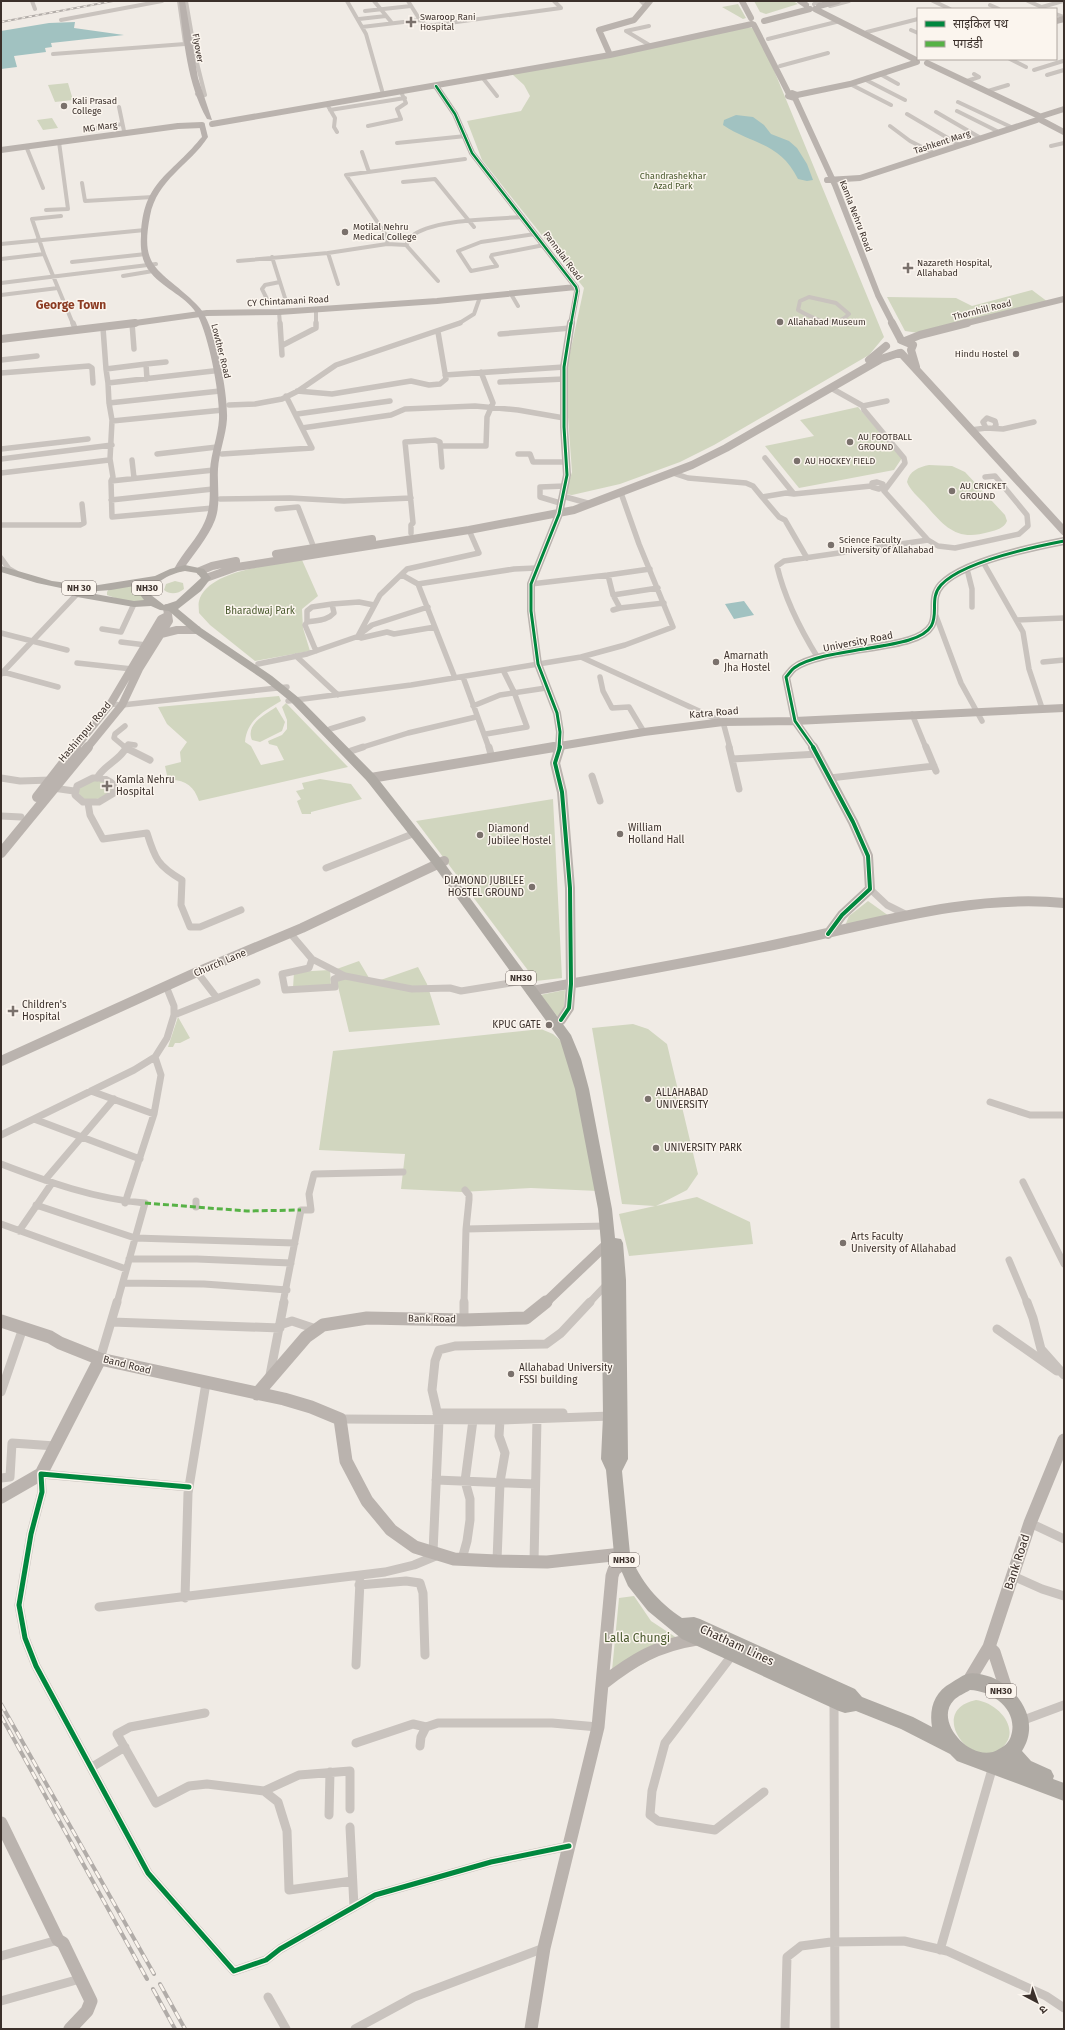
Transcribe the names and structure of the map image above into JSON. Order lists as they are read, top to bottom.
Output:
{
  "streets": {
    "highway": ["NH 30", "NH30", "Chatham Lines"],
    "main road": ["Flyover", "Lowther Road"],
    "street": [
      "MG Marg",
      "Tashkent Marg",
      "Kamla Nehru Road",
      "Pannalal Road",
      "CY Chintamani Road",
      "Thornhill Road",
      "University Road",
      "Katra Road",
      "Hashimpur Road",
      "Church Lane",
      "Bank Road",
      "Band Road"
    ]
  },
  "crossings": [
    ["Flyover", "MG Marg"],
    ["Tashkent Marg", "Kamla Nehru Road"],
    ["Kamla Nehru Road", "Thornhill Road"],
    ["Pannalal Road", "CY Chintamani Road"],
    ["Pannalal Road", "Katra Road"],
    ["CY Chintamani Road", "Lowther Road"],
    ["Lowther Road", "NH30"],
    ["NH 30", "NH30"],
    ["NH30", "Katra Road"],
    ["NH30", "Hashimpur Road"],
    ["NH30", "Church Lane"],
    ["NH30", "Bank Road"],
    ["NH30", "Chatham Lines"],
    ["University Road", "Katra Road"],
    ["Bank Road", "Band Road"],
    ["Bank Road", "Chatham Lines"]
  ],
  "districts": ["George Town"],
  "parks": ["Chandrashekhar Azad Park", "Bharadwaj Park", "Lalla Chungi"],
  "places": {
    "health": [
      "Swaroop Rani Hospital",
      "Nazareth Hospital, Allahabad",
      "Kamla Nehru Hospital",
      "Children's Hospital"
    ],
    "other": [
      "Kali Prasad College",
      "Motilal Nehru Medical College",
      "Allahabad Museum",
      "Hindu Hostel",
      "AU FOOTBALL GROUND",
      "AU HOCKEY FIELD",
      "AU CRICKET GROUND",
      "Science Faculty University of Allahabad",
      "Amarnath Jha Hostel",
      "William Holland Hall",
      "Diamond Jubilee Hostel",
      "DIAMOND JUBILEE HOSTEL GROUND",
      "KPUC GATE",
      "ALLAHABAD UNIVERSITY",
      "UNIVERSITY PARK",
      "Arts Faculty University of Allahabad",
      "Allahabad University FSSI building"
    ]
  },
  "legend": ["साइकिल पथ", "पगडंडी"],
  "north": "bottom right"
}
